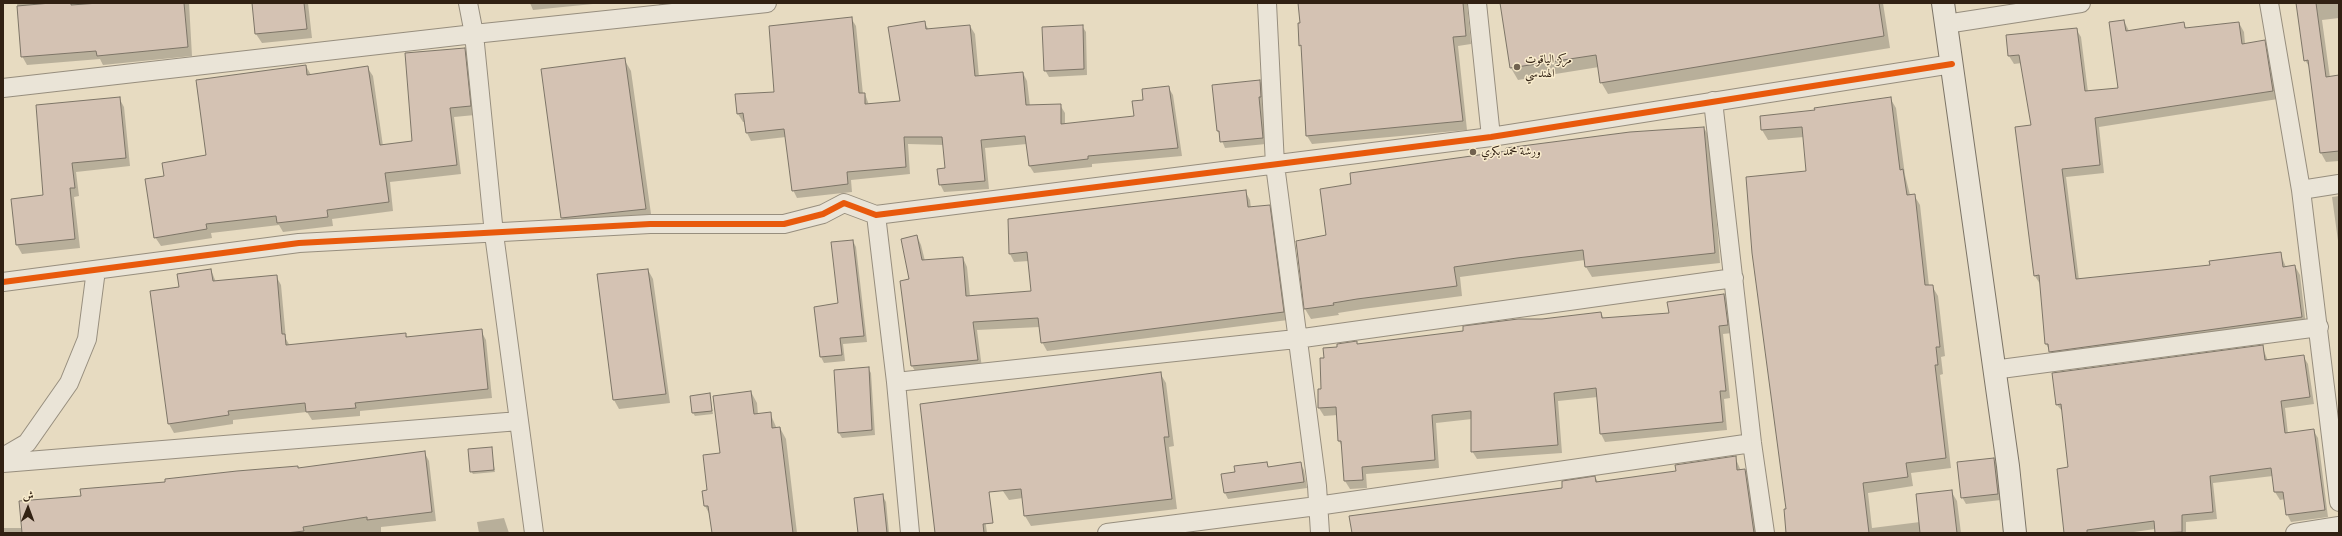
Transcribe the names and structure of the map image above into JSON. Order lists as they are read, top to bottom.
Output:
{
  "places": ["مركز الياقوت الهندسي", "ورشة محمد بكري"],
  "north": "top"
}
